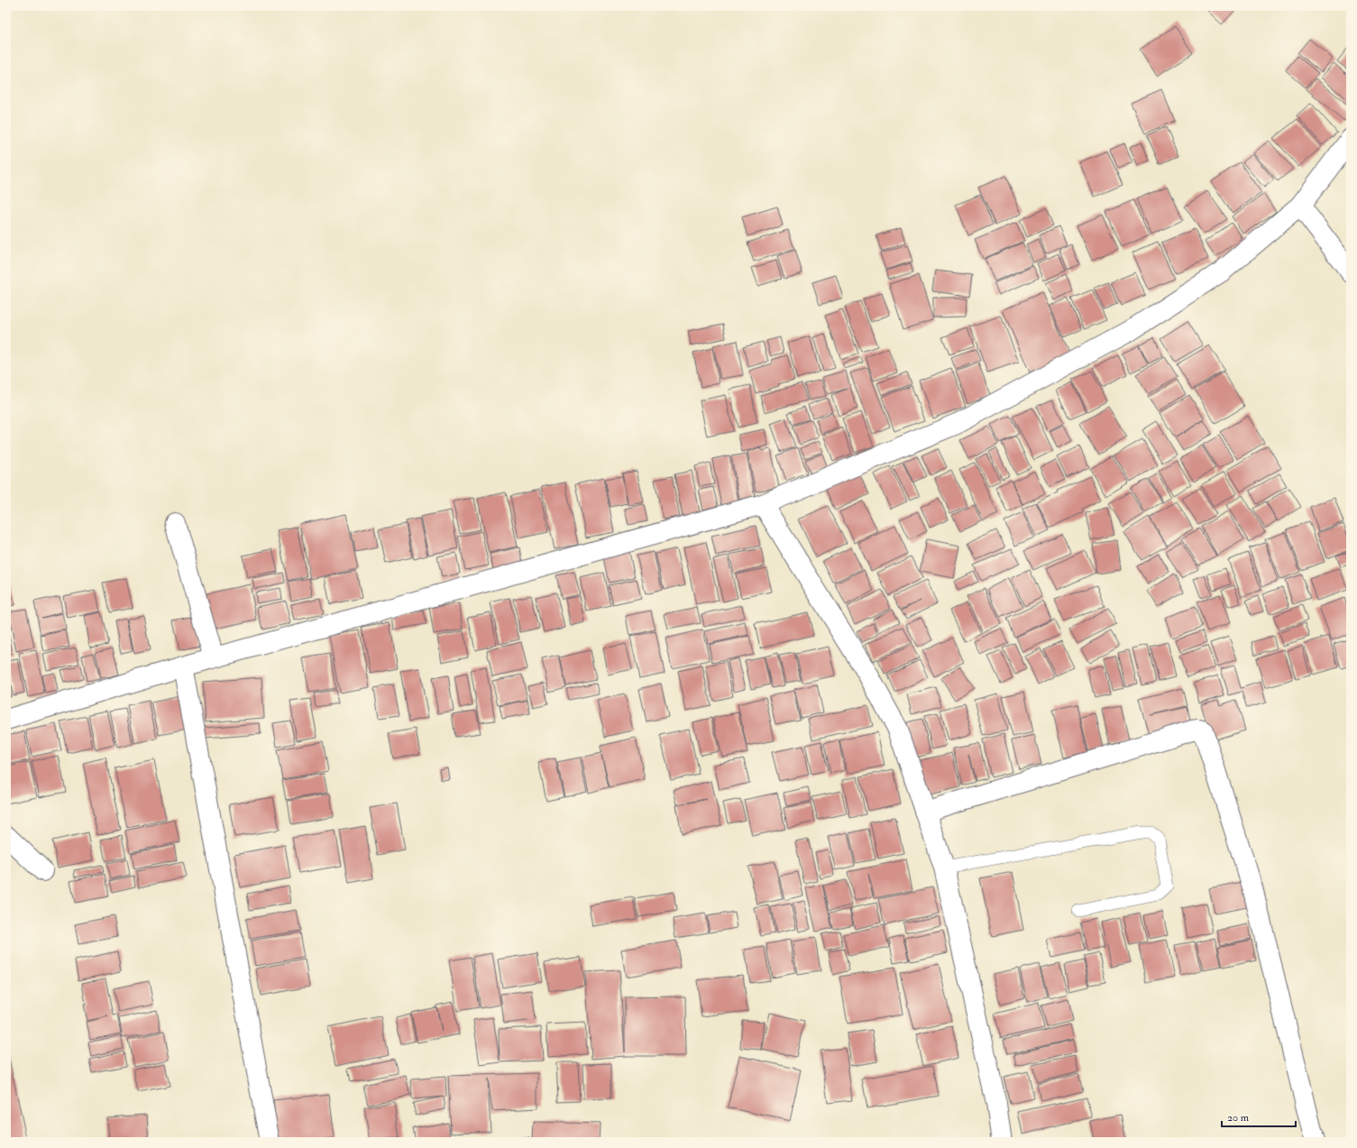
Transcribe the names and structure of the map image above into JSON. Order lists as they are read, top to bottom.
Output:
{
  "scale_bar": "20 m"
}
